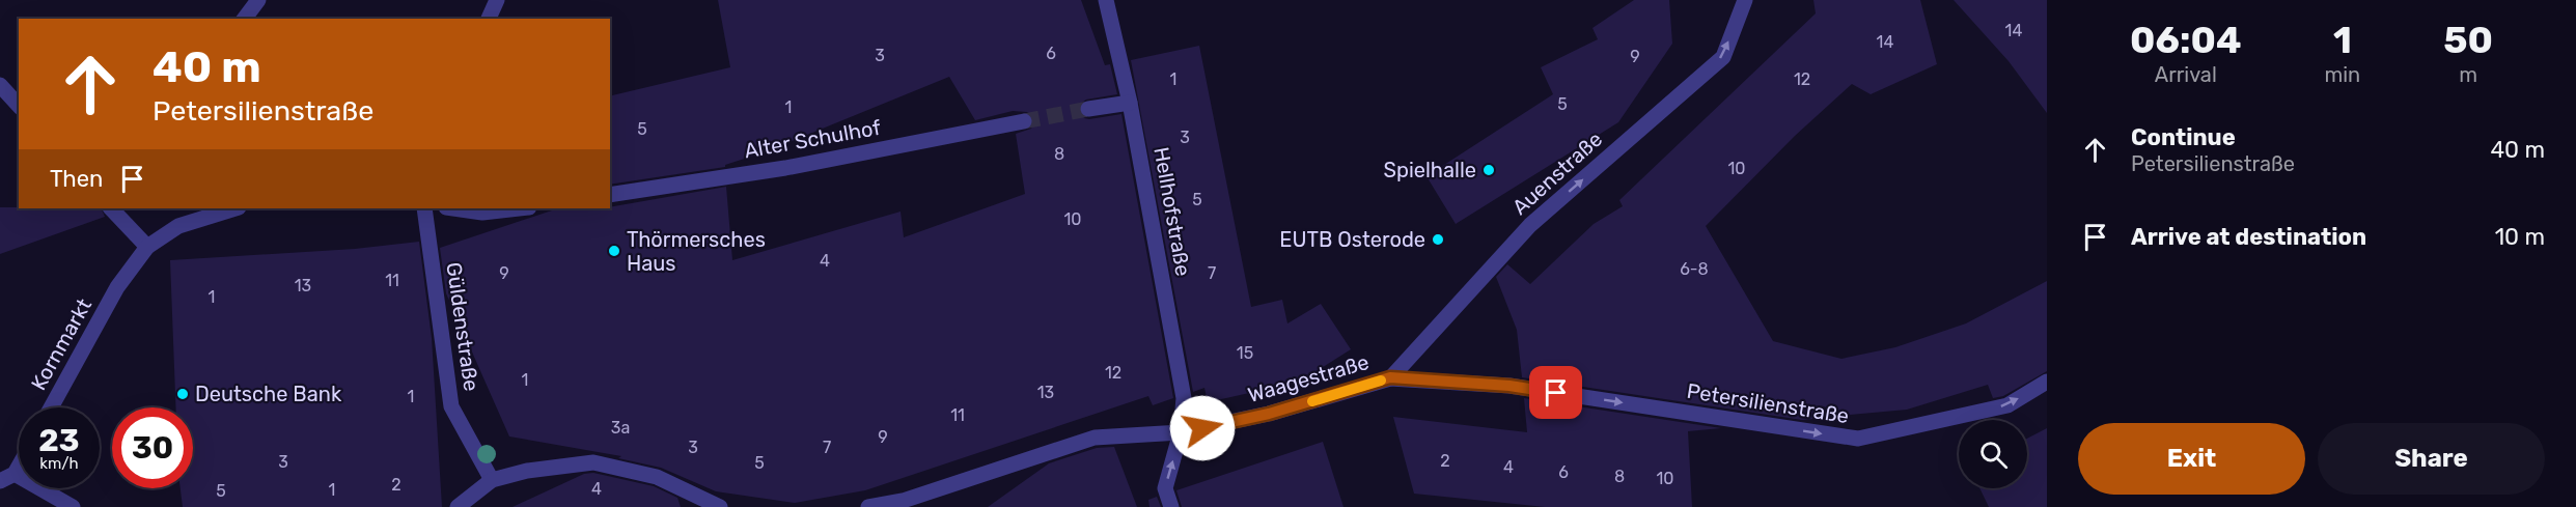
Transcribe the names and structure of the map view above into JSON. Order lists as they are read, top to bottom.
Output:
{
  "streets": {
    "street": [
      "Alter Schulhof",
      "Auenstraße",
      "Hellhofstraße",
      "Güldenstraße",
      "Kornmarkt",
      "Waagestraße",
      "Petersilienstraße"
    ]
  },
  "crossings": [
    ["Auenstraße", "Waagestraße"],
    ["Hellhofstraße", "Waagestraße"],
    ["Waagestraße", "Petersilienstraße"]
  ],
  "one_way": ["Auenstraße", "Petersilienstraße"],
  "places": [
    "Spielhalle",
    "EUTB Osterode",
    "Thörmersches Haus",
    "Deutsche Bank"
  ],
  "house_numbers": [
    "14",
    "14",
    "6",
    "3",
    "9",
    "1",
    "12",
    "5",
    "1",
    "5",
    "3",
    "8",
    "10",
    "5",
    "10",
    "4",
    "6-8",
    "9",
    "7",
    "11",
    "13",
    "1",
    "15",
    "12",
    "1",
    "13",
    "1",
    "11",
    "3a",
    "9",
    "3",
    "7",
    "2",
    "3",
    "5",
    "4",
    "6",
    "8",
    "10",
    "2",
    "4",
    "1",
    "5"
  ],
  "page": {
    "eta": [
      "06:04",
      "Arrival",
      "1",
      "min",
      "50",
      "m"
    ],
    "turn": ["40 m", "Petersilienstraße"],
    "list": [
      {
        "name": "Continue",
        "note": "Petersilienstraße",
        "value": "40 m"
      },
      {
        "name": "Arrive at destination",
        "value": "10 m"
      }
    ],
    "then": "Then",
    "speed": "23 km/h",
    "limit": "30",
    "buttons": ["Exit", "Share"]
  }
}
